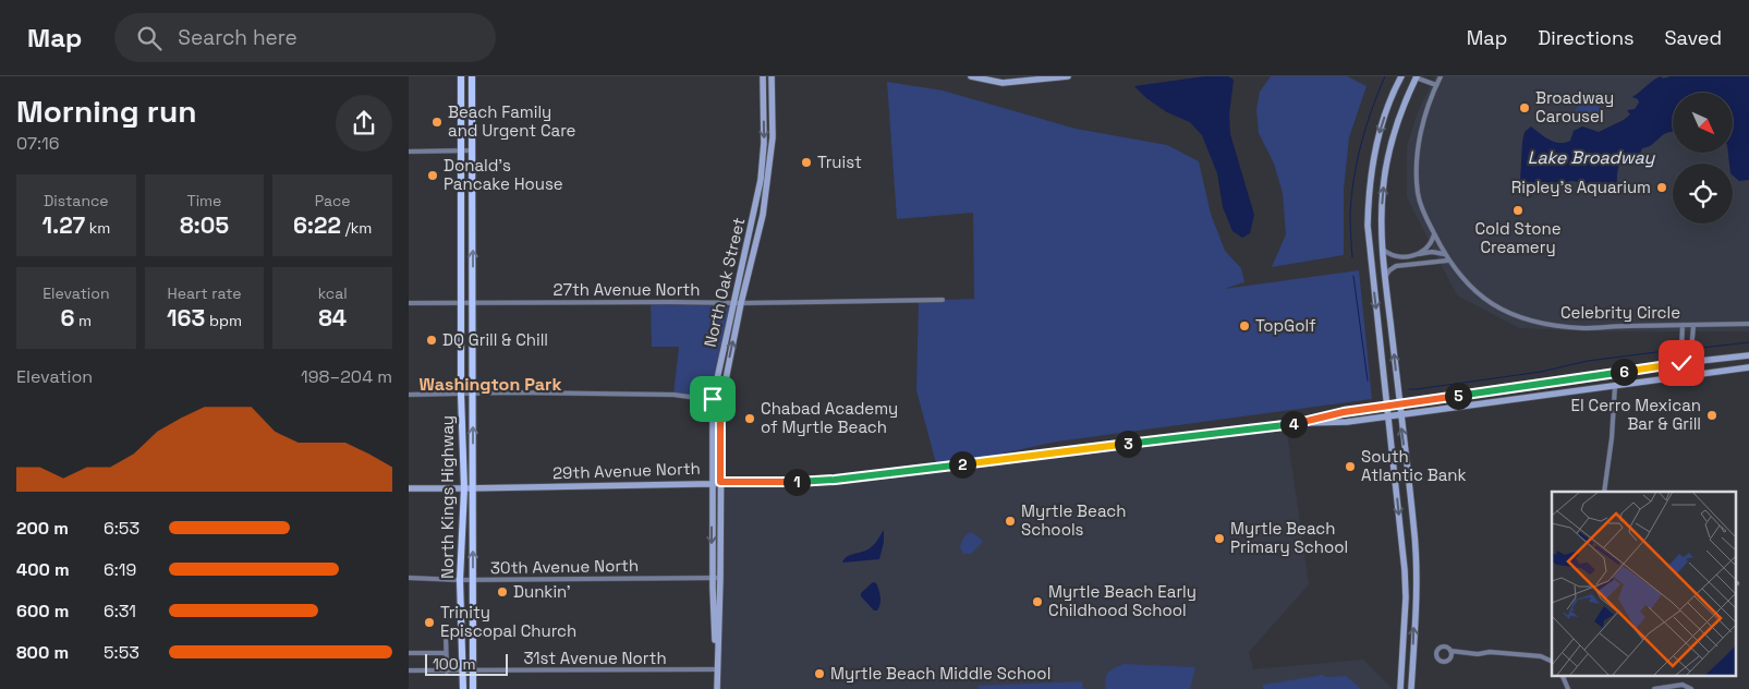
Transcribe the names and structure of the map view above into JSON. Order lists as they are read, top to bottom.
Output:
{
  "streets": {
    "main road": ["North Oak Street", "29th Avenue North", "North Kings Highway"],
    "street": [
      "27th Avenue North",
      "Celebrity Circle",
      "30th Avenue North",
      "31st Avenue North"
    ]
  },
  "crossings": [
    ["North Oak Street", "27th Avenue North"],
    ["North Oak Street", "29th Avenue North"],
    ["North Oak Street", "30th Avenue North"],
    ["North Oak Street", "31st Avenue North"],
    ["27th Avenue North", "North Kings Highway"],
    ["29th Avenue North", "North Kings Highway"],
    ["North Kings Highway", "30th Avenue North"],
    ["North Kings Highway", "31st Avenue North"]
  ],
  "districts": ["Washington Park"],
  "water": ["Lake Broadway"],
  "places": [
    "Broadway Carousel",
    "Beach Family and Urgent Care",
    "Truist",
    "Donald's Pancake House",
    "Ripley's Aquarium",
    "Cold Stone Creamery",
    "TopGolf",
    "DQ Grill & Chill",
    "El Cerro Mexican Bar & Grill",
    "Chabad Academy of Myrtle Beach",
    "South Atlantic Bank",
    "Myrtle Beach Schools",
    "Myrtle Beach Primary School",
    "Dunkin'",
    "Myrtle Beach Early Childhood School",
    "Trinity Episcopal Church",
    "Myrtle Beach Middle School"
  ],
  "scale_bar": "100 m",
  "north": "bottom right",
  "page": {
    "header": "Map",
    "search": "Search here",
    "nav": ["Map", "Directions", "Saved"],
    "heading": ["Morning run", "07:16"],
    "stats": [
      ["Distance", "1.27 km"],
      ["Time", "8:05"],
      ["Pace", "6:22 /km"],
      ["Elevation", "6 m"],
      ["Heart rate", "163 bpm"],
      ["kcal", "84"]
    ],
    "chart": ["Elevation", "198–204 m"],
    "pins": [
      "6",
      "5",
      "4",
      "3",
      "2",
      "1"
    ],
    "list": [
      {
        "name": "200 m",
        "note": "6:53"
      },
      {
        "name": "400 m",
        "note": "6:19"
      },
      {
        "name": "600 m",
        "note": "6:31"
      },
      {
        "name": "800 m",
        "note": "5:53"
      }
    ],
    "scale": "100 m"
  }
}
